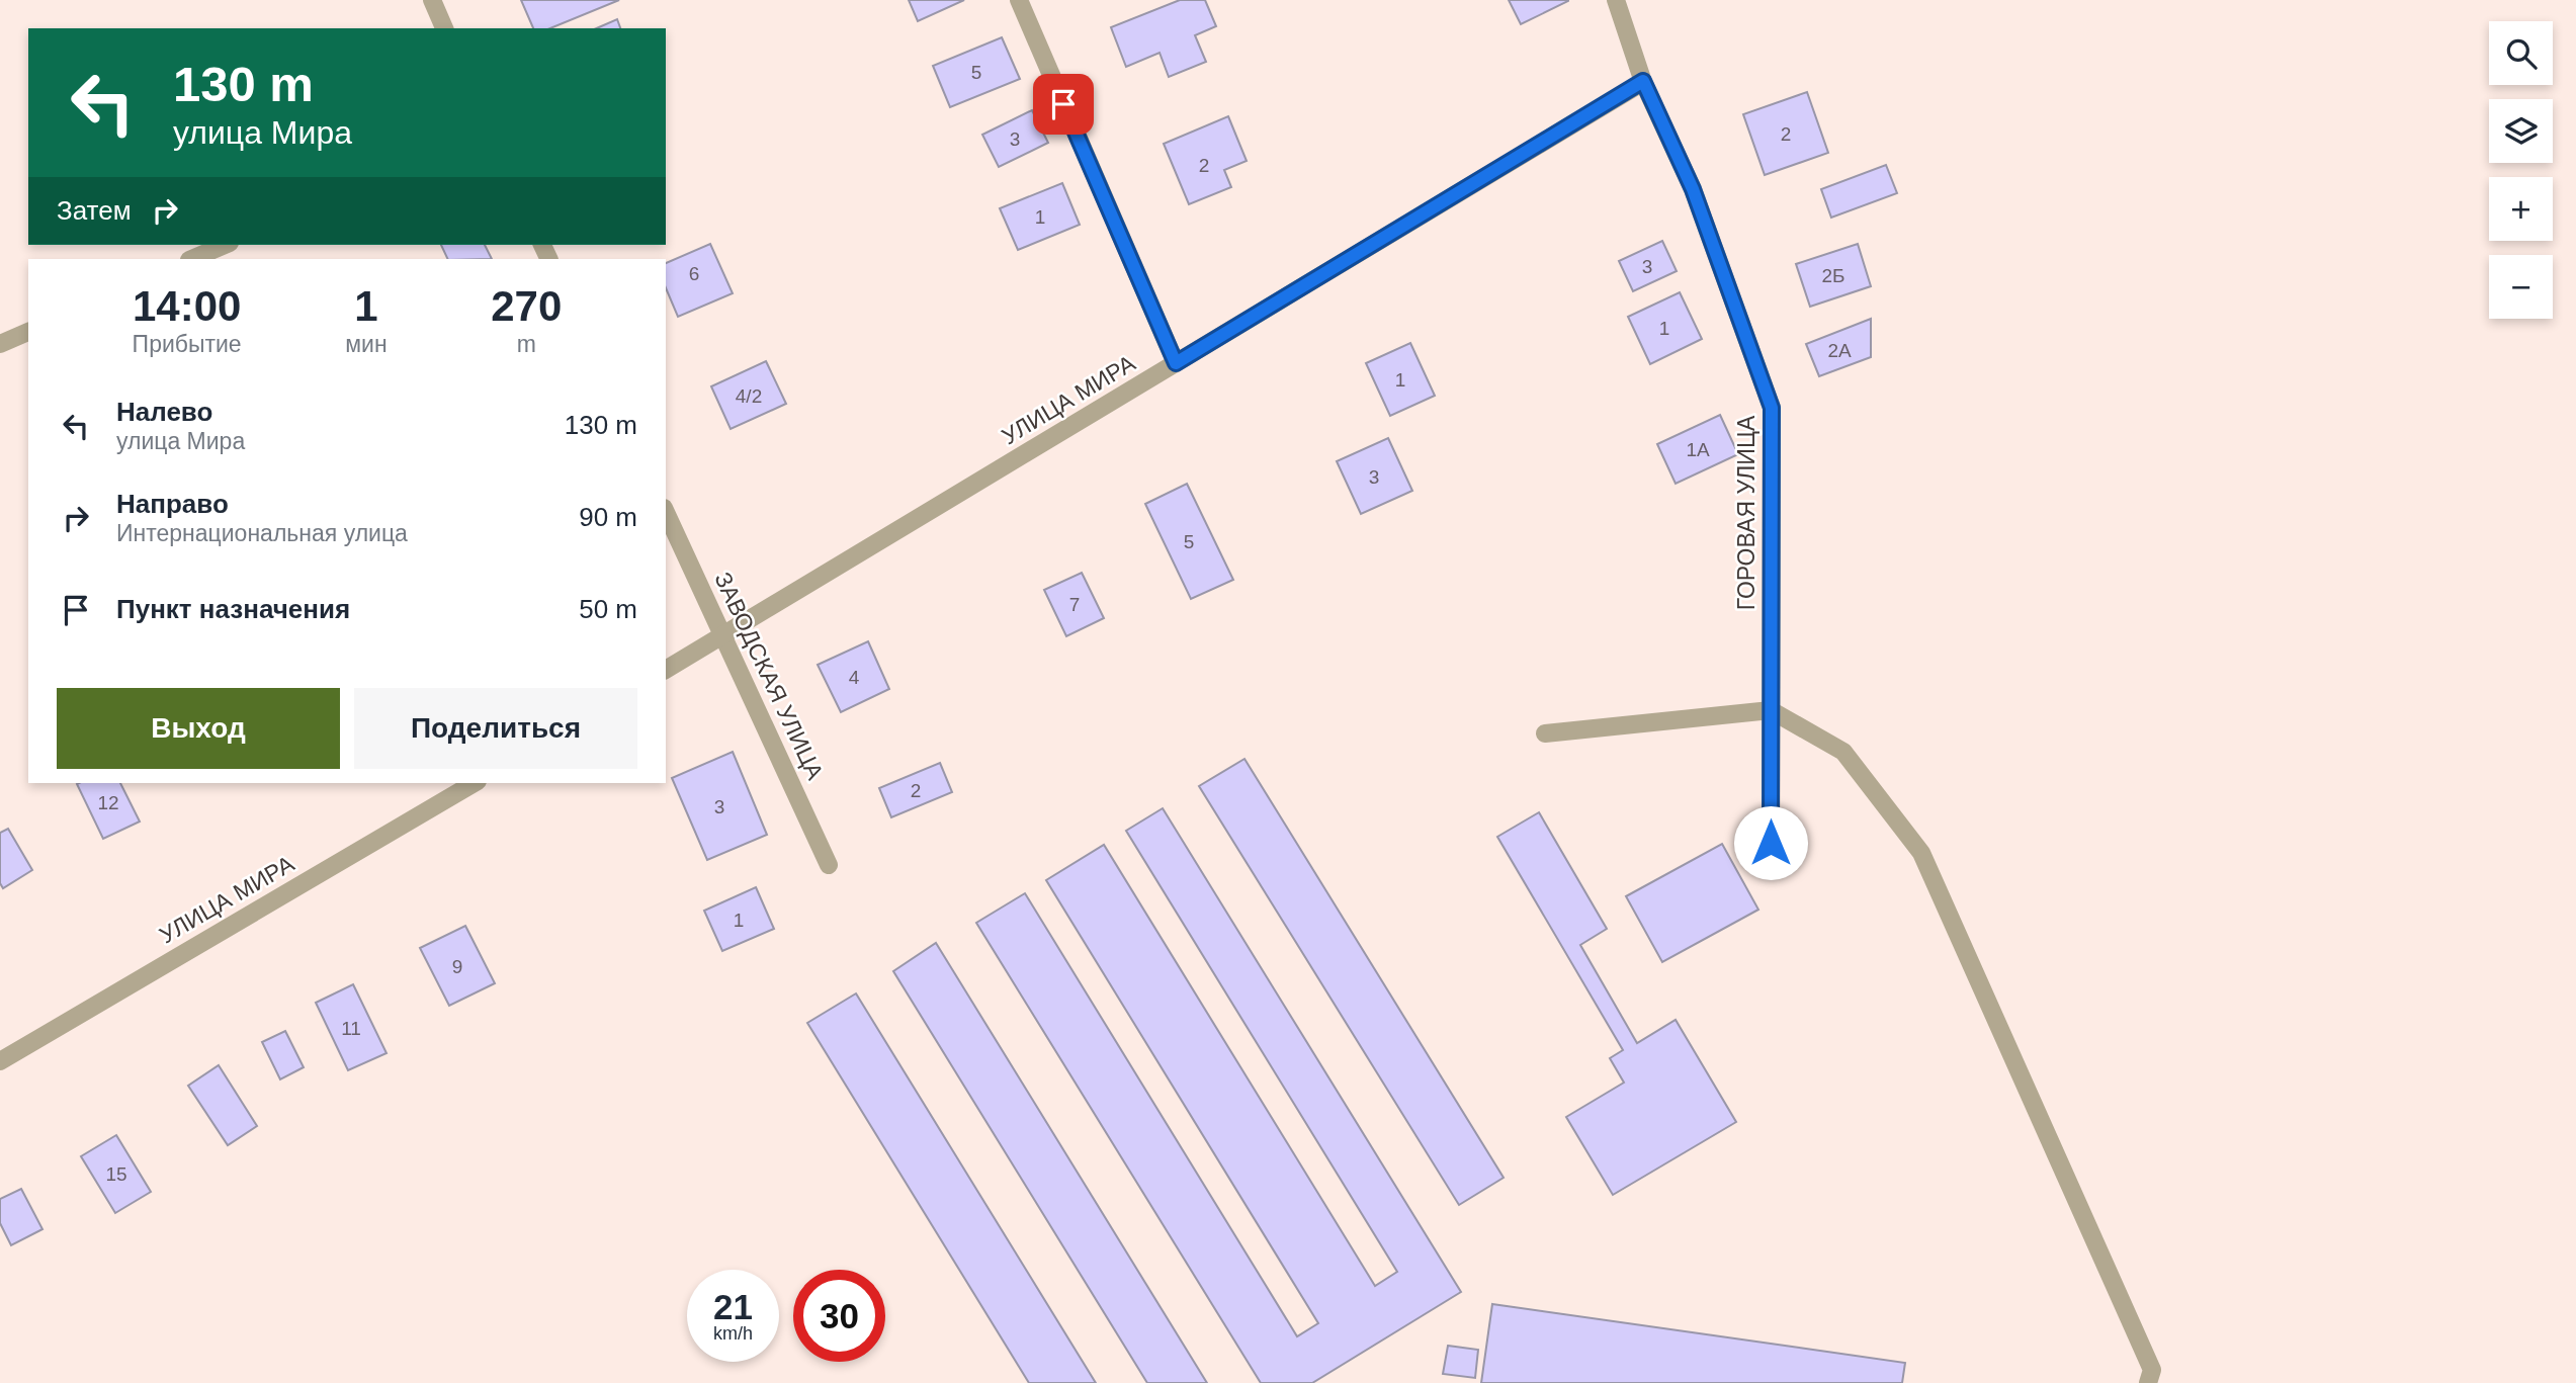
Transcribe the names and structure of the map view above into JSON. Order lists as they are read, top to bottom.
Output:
{
  "streets": {
    "street": ["УЛИЦА МИРА", "ГОРОВАЯ УЛИЦА", "ЗАВОДСКАЯ УЛИЦА"]
  },
  "crossings": [
    ["УЛИЦА МИРА", "ГОРОВАЯ УЛИЦА"],
    ["УЛИЦА МИРА", "ЗАВОДСКАЯ УЛИЦА"]
  ],
  "house_numbers": [
    "5",
    "2",
    "3",
    "2",
    "1",
    "3",
    "6",
    "2Б",
    "1",
    "2А",
    "1",
    "4/2",
    "1А",
    "3",
    "5",
    "7",
    "4",
    "2",
    "12",
    "3",
    "1",
    "9",
    "11",
    "15"
  ],
  "page": {
    "map_buttons": ["+", "−"],
    "turn": ["130 m", "улица Мира"],
    "then": "Затем",
    "eta": [
      "14:00",
      "Прибытие",
      "1",
      "мин",
      "270",
      "m"
    ],
    "list": [
      {
        "name": "Налево",
        "note": "улица Мира",
        "value": "130 m"
      },
      {
        "name": "Направо",
        "note": "Интернациональная улица",
        "value": "90 m"
      },
      {
        "name": "Пункт назначения",
        "value": "50 m"
      }
    ],
    "buttons": ["Выход", "Поделиться"],
    "speed": "21 km/h",
    "limit": "30"
  }
}
